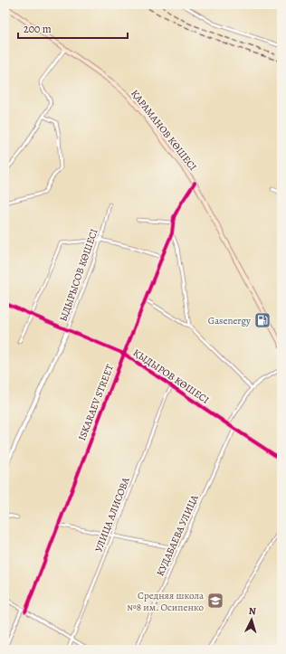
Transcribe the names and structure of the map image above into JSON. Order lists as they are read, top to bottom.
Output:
{
  "streets": {
    "main road": ["ҚАРАМАНОВ КӨШЕСІ"],
    "street": [
      "ЫДЫРЫСОВ КӨШЕСІ",
      "ҚЫДЫРОВ КӨШЕСІ",
      "ISKARAEV STREET",
      "УЛИЦА АЛИСОВА",
      "КУДАБАЕВА УЛИЦА"
    ]
  },
  "crossings": [
    ["ҚАРАМАНОВ КӨШЕСІ", "ISKARAEV STREET"],
    ["ЫДЫРЫСОВ КӨШЕСІ", "ҚЫДЫРОВ КӨШЕСІ"],
    ["ҚЫДЫРОВ КӨШЕСІ", "ISKARAEV STREET"],
    ["ҚЫДЫРОВ КӨШЕСІ", "УЛИЦА АЛИСОВА"],
    ["ҚЫДЫРОВ КӨШЕСІ", "КУДАБАЕВА УЛИЦА"]
  ],
  "places": {
    "fuel station": ["Gasenergy"],
    "school or university": ["Средняя школа №8 им. Осипенко"]
  },
  "scale_bar": "200 m",
  "north": "top"
}
